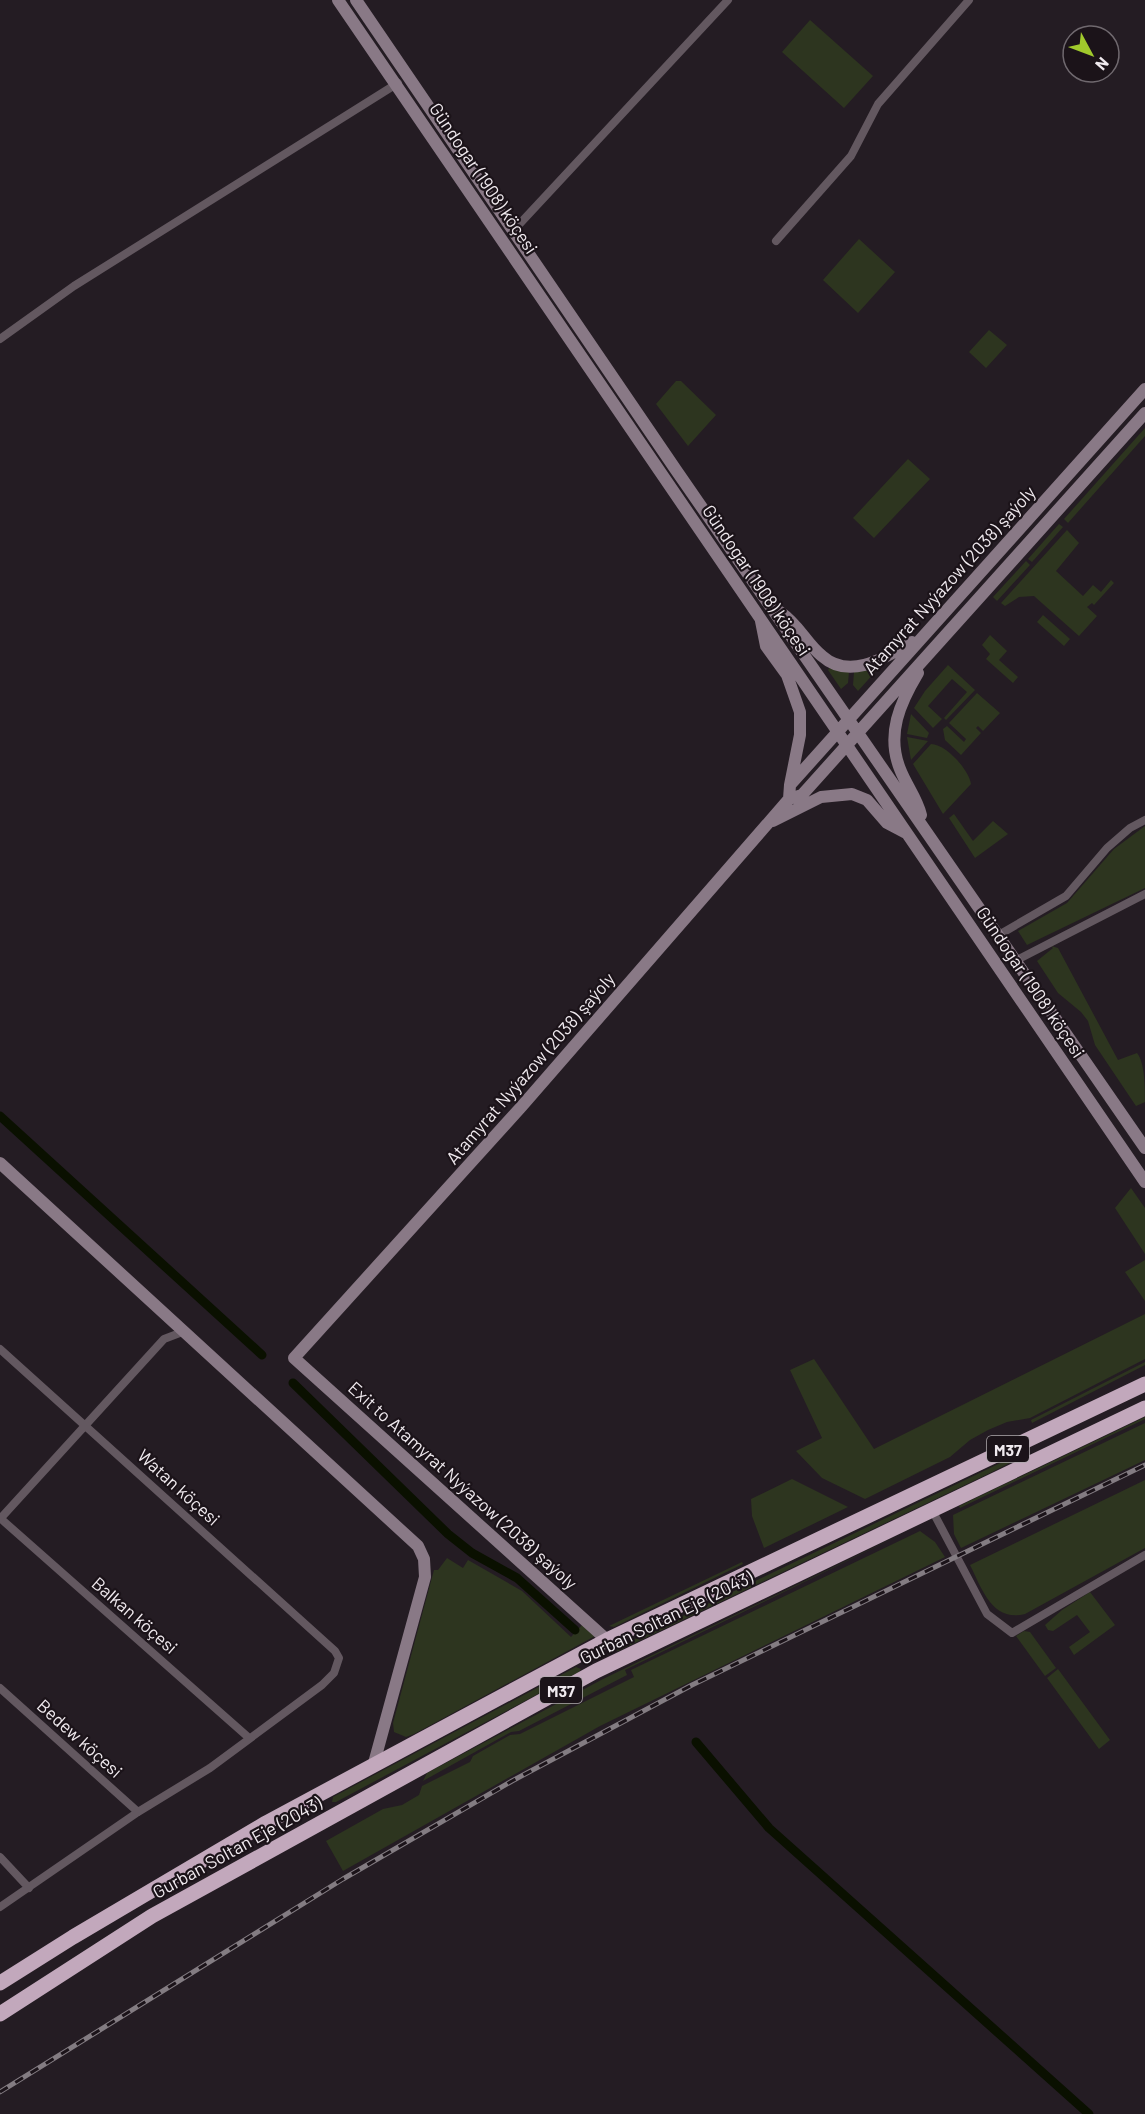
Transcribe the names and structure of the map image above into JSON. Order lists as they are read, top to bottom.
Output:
{
  "streets": {
    "highway": ["M37", "Gurban Soltan Eje (2043)"],
    "main road": ["Gündogar (1908) köçesi", "Atamyrat Nyýazow (2038) şaýoly", "Exit to Atamyrat Nyýazow (2038) şaýoly"],
    "street": ["Watan köçesi", "Balkan köçesi", "Bedew köçesi"]
  },
  "crossings": [
    ["Gündogar (1908) köçesi", "Atamyrat Nyýazow (2038) şaýoly"],
    ["Atamyrat Nyýazow (2038) şaýoly", "Exit to Atamyrat Nyýazow (2038) şaýoly"],
    ["Exit to Atamyrat Nyýazow (2038) şaýoly", "Gurban Soltan Eje (2043)"],
    ["Watan köçesi", "Balkan köçesi"]
  ],
  "north": "bottom right"
}
